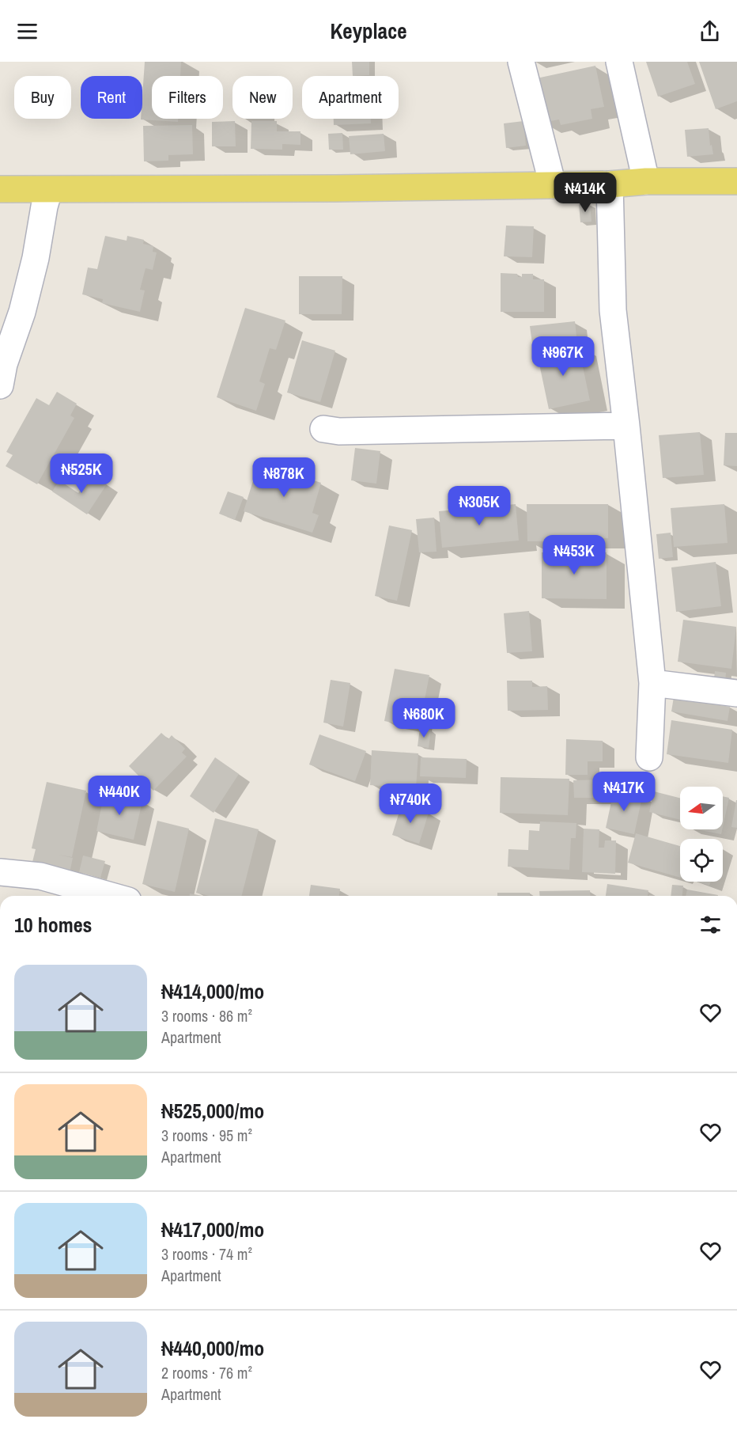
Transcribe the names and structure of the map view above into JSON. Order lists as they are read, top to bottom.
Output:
{
  "north": "left",
  "page": {
    "header": "Keyplace",
    "chip": [
      "Buy",
      "Rent",
      "Filters",
      "New",
      "Apartment"
    ],
    "price": [
      "₦414K",
      "₦967K",
      "₦525K",
      "₦878K",
      "₦305K",
      "₦453K",
      "₦680K",
      "₦417K",
      "₦440K",
      "₦740K"
    ],
    "heading": "10 homes",
    "list": [
      {
        "name": "₦414,000/mo",
        "note": "3 rooms · 86 m² · Apartment"
      },
      {
        "name": "₦525,000/mo",
        "note": "3 rooms · 95 m² · Apartment"
      },
      {
        "name": "₦417,000/mo",
        "note": "3 rooms · 74 m² · Apartment"
      },
      {
        "name": "₦440,000/mo",
        "note": "2 rooms · 76 m² · Apartment"
      }
    ]
  }
}
